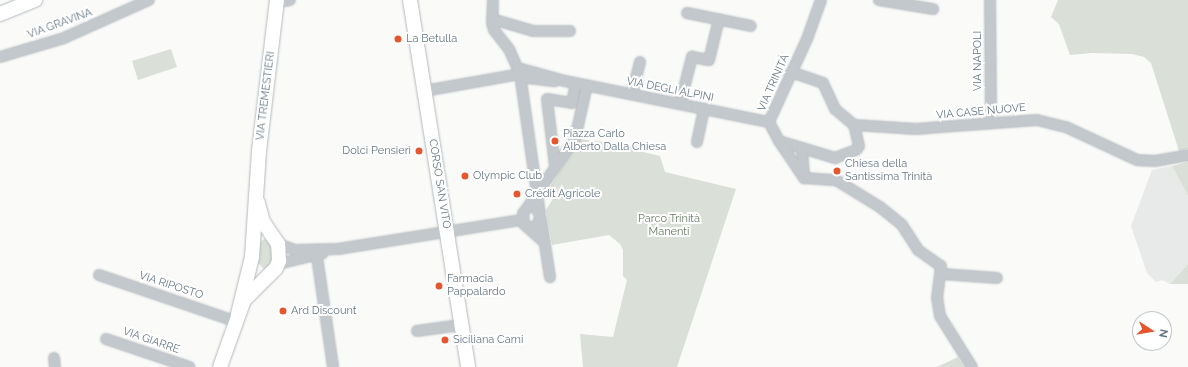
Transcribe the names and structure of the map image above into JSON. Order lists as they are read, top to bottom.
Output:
{
  "streets": {
    "main road": ["VIA TREMESTIERI", "CORSO SAN VITO"],
    "street": [
      "VIA GRAVINA",
      "VIA NAPOLI",
      "VIA TRINITÀ",
      "VIA DEGLI ALPINI",
      "VIA CASE NUOVE",
      "VIA RIPOSTO",
      "VIA GIARRE"
    ]
  },
  "crossings": [
    ["VIA NAPOLI", "VIA CASE NUOVE"],
    ["VIA TRINITÀ", "VIA DEGLI ALPINI"],
    ["VIA DEGLI ALPINI", "CORSO SAN VITO"]
  ],
  "parks": ["Parco Trinità Manenti"],
  "places": [
    "La Betulla",
    "Piazza Carlo Alberto Dalla Chiesa",
    "Dolci Pensieri",
    "Chiesa della Santissima Trinità",
    "Olympic Club",
    "Crédit Agricole",
    "Farmacia Pappalardo",
    "Ard Discount",
    "Siciliana Carni"
  ],
  "north": "right"
}
